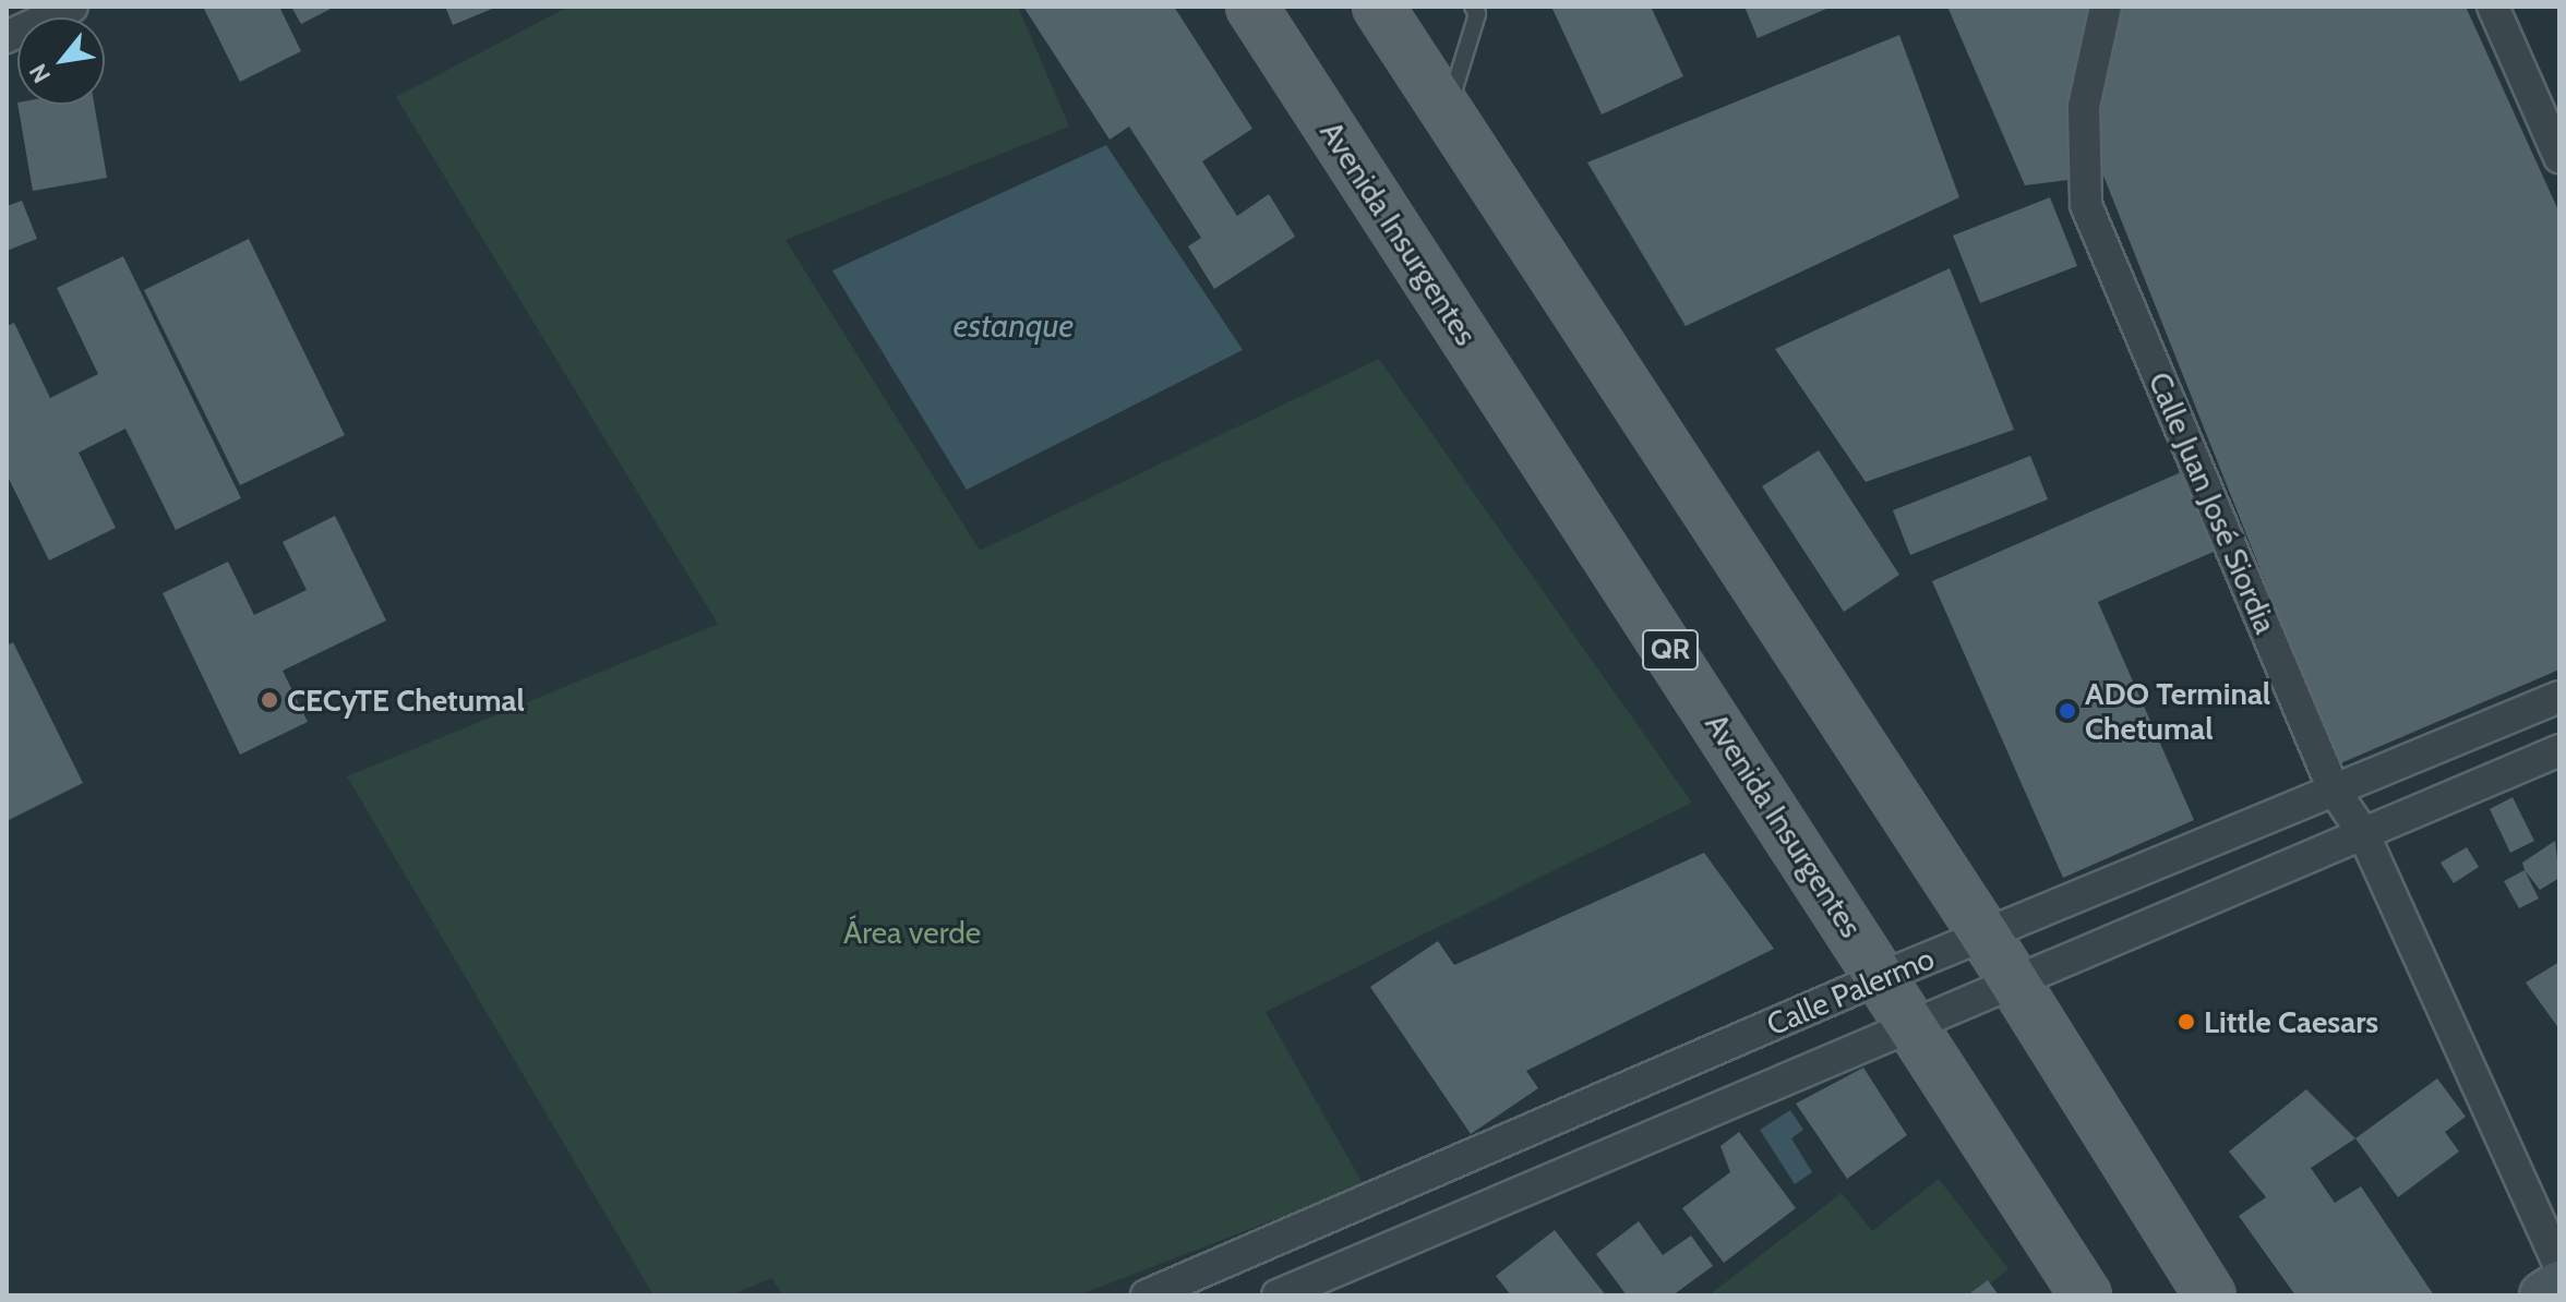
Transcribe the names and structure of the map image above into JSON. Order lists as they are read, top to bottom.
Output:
{
  "streets": {
    "main road": ["Avenida Insurgentes", "QR"],
    "street": ["Calle Juan José Siordia", "Calle Palermo"]
  },
  "crossings": [
    ["Avenida Insurgentes", "Calle Palermo"],
    ["Calle Juan José Siordia", "Calle Palermo"]
  ],
  "water": ["estanque"],
  "parks": ["Área verde"],
  "places": ["CECyTE Chetumal", "ADO Terminal Chetumal", "Little Caesars"],
  "north": "bottom left"
}
